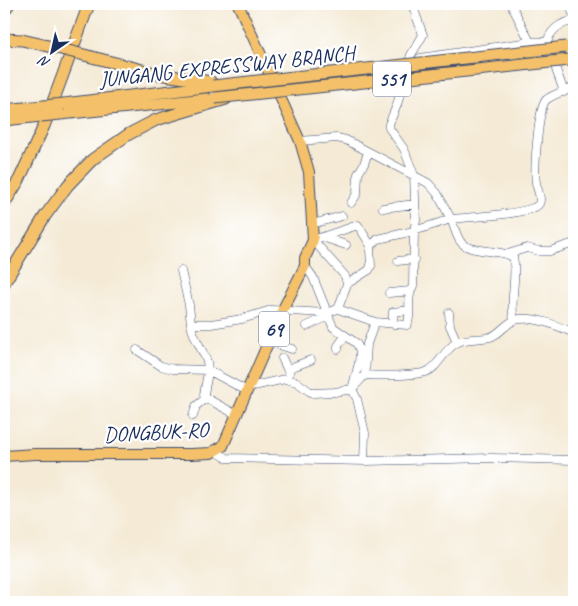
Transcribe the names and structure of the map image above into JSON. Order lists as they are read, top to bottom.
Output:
{
  "streets": {
    "highway": ["JUNGANG EXPRESSWAY BRANCH", "551"],
    "main road": ["69", "DONGBUK-RO"]
  },
  "north": "bottom left"
}
